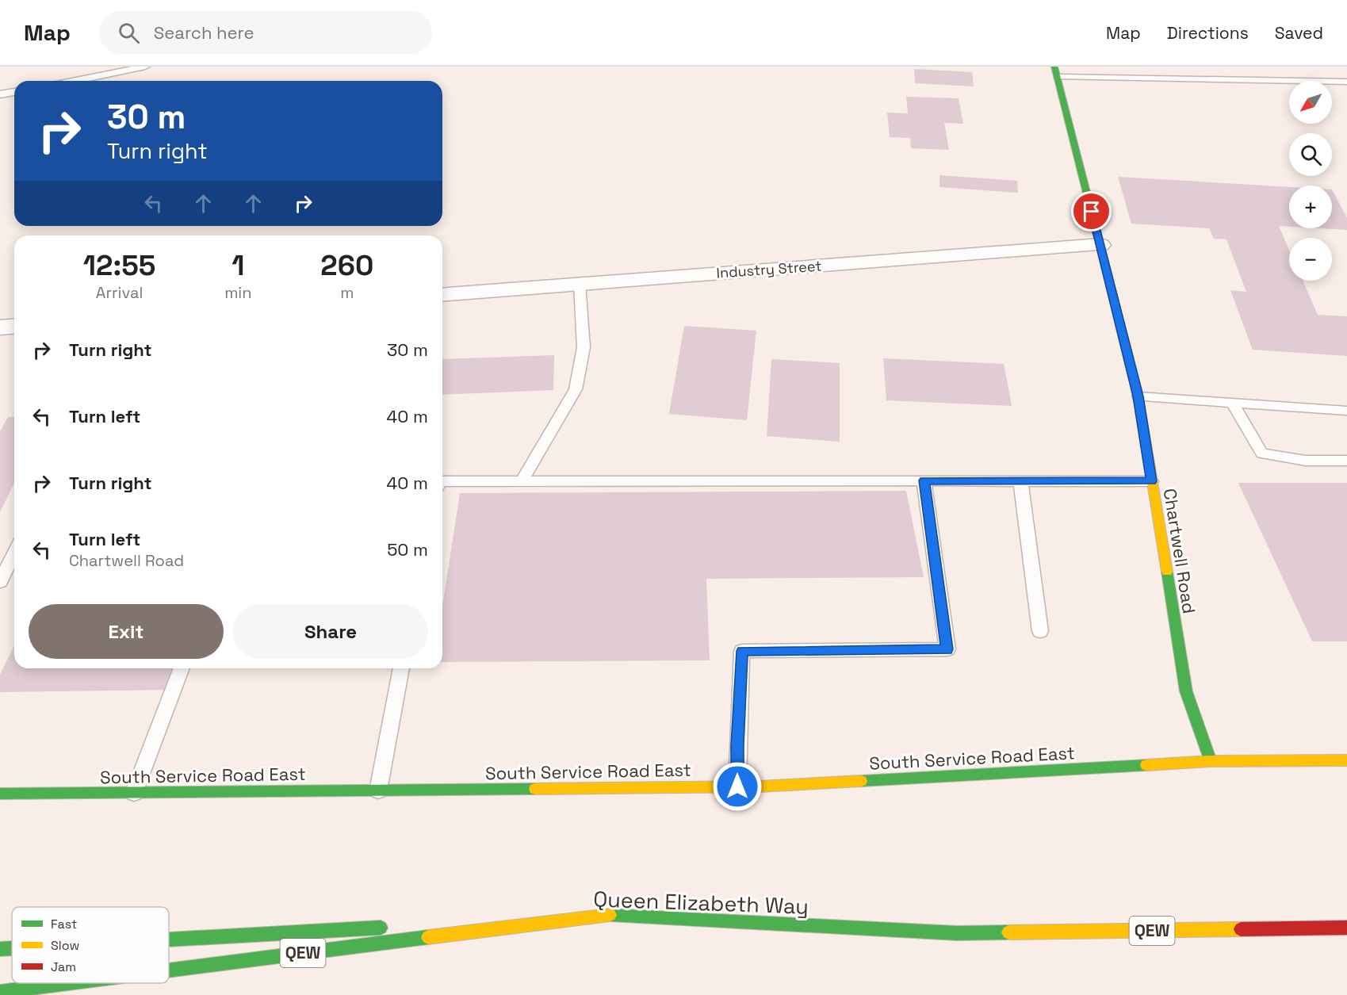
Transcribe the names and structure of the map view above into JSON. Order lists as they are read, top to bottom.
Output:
{
  "streets": {
    "main road": [
      "Chartwell Road",
      "South Service Road East",
      "Queen Elizabeth Way",
      "QEW"
    ],
    "street": ["Industry Street"]
  },
  "crossings": [
    ["Industry Street", "Chartwell Road"],
    ["Chartwell Road", "South Service Road East"]
  ],
  "legend": ["Fast", "Slow", "Jam"],
  "north": "bottom left",
  "page": {
    "header": "Map",
    "search": "Search here",
    "nav": ["Map", "Directions", "Saved"],
    "map_buttons": ["+", "−"],
    "turn": ["30 m", "Turn right"],
    "eta": [
      "12:55",
      "Arrival",
      "1",
      "min",
      "260",
      "m"
    ],
    "list": [
      {
        "name": "Turn right",
        "value": "30 m"
      },
      {
        "name": "Turn left",
        "value": "40 m"
      },
      {
        "name": "Turn right",
        "value": "40 m"
      },
      {
        "name": "Turn left",
        "note": "Chartwell Road",
        "value": "50 m"
      }
    ],
    "buttons": ["Exit", "Share"]
  }
}
